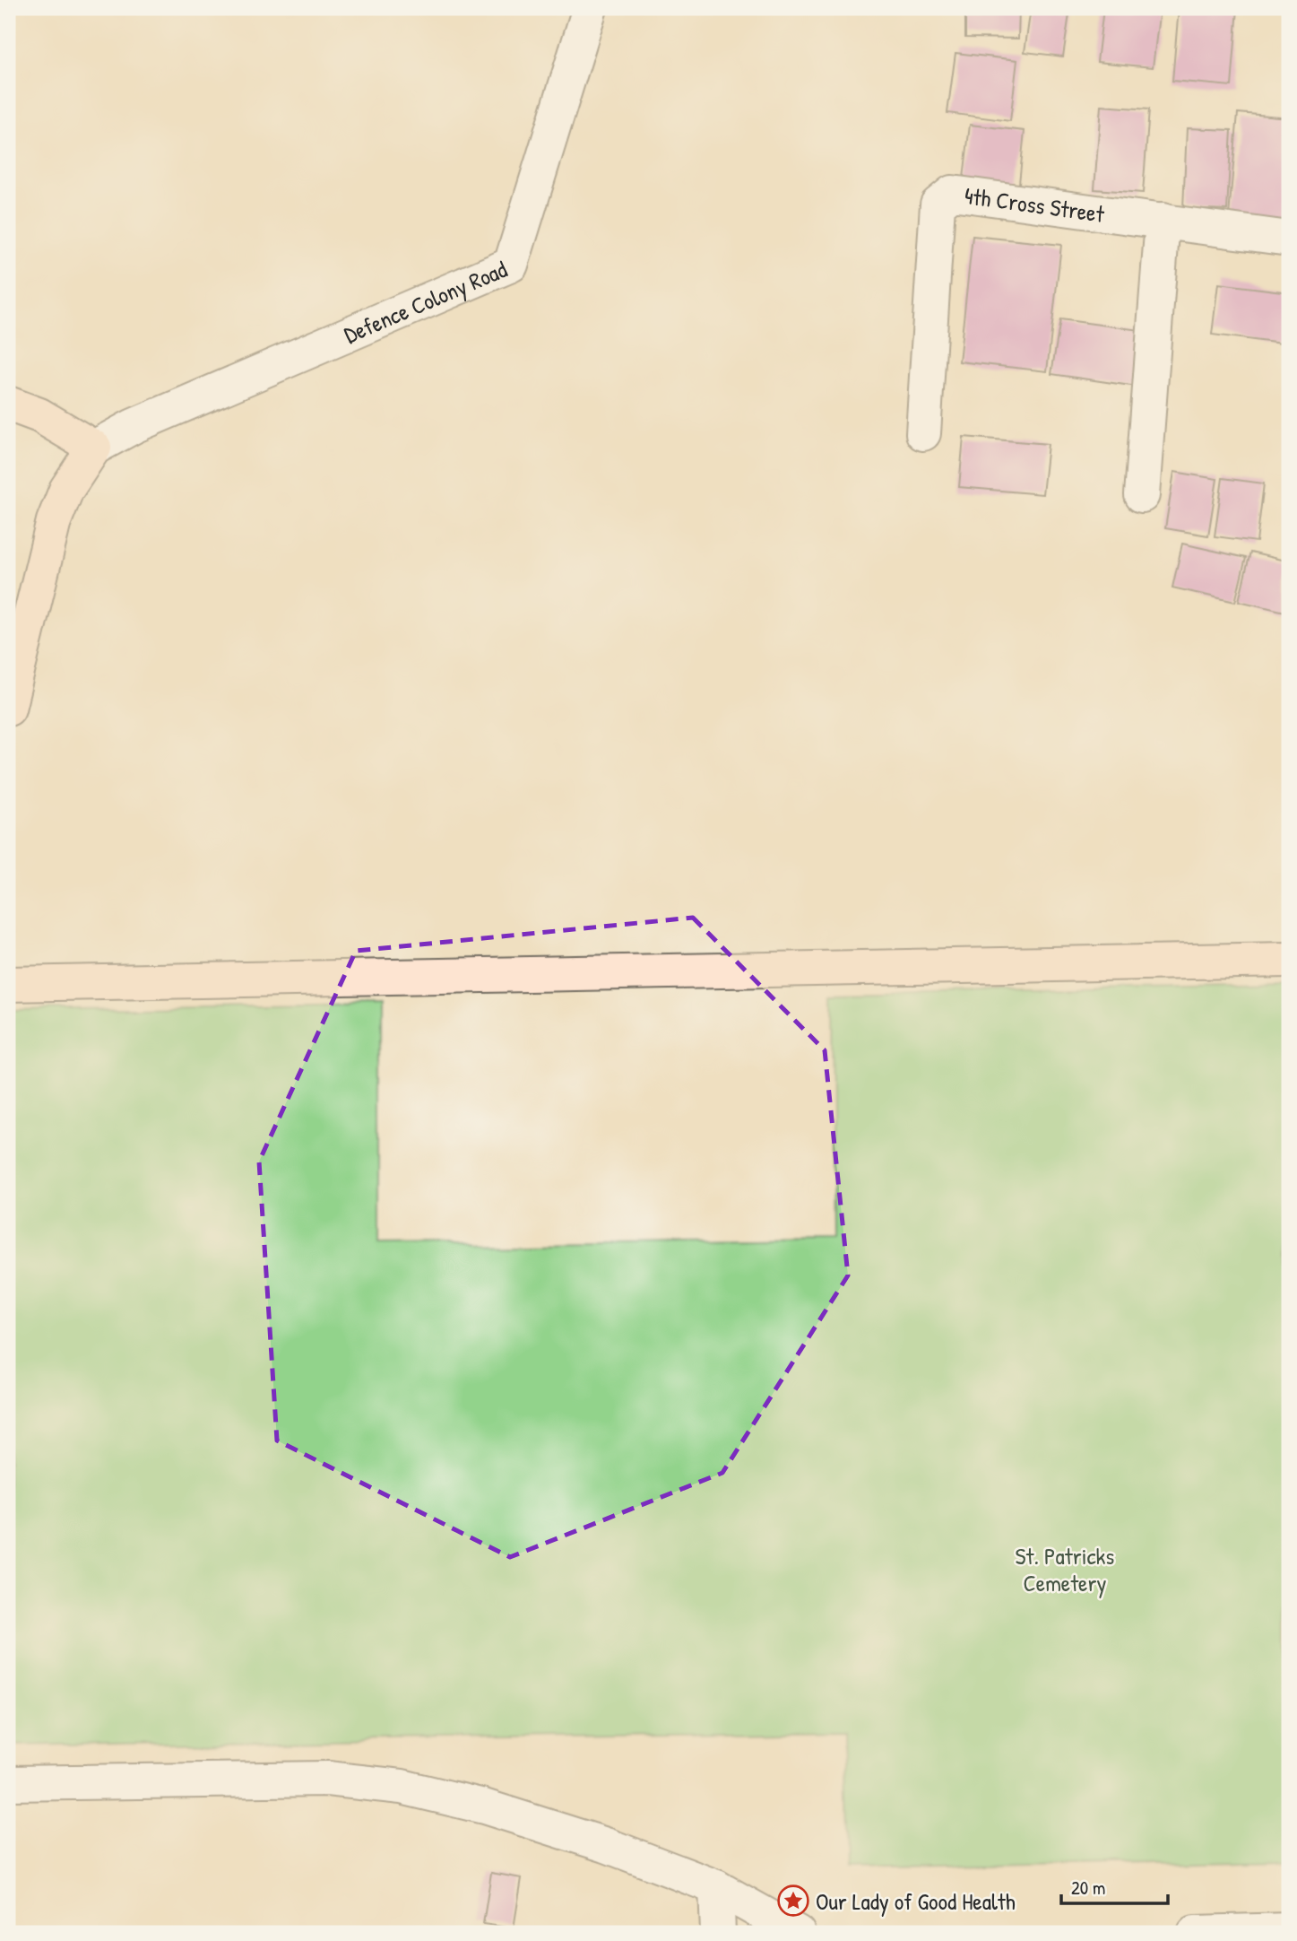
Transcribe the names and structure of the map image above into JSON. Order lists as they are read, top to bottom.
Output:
{
  "streets": {
    "street": ["4th Cross Street", "Defence Colony Road"]
  },
  "parks": ["St. Patricks Cemetery"],
  "places": {
    "place": ["Our Lady of Good Health"]
  },
  "scale_bar": "20 m"
}
